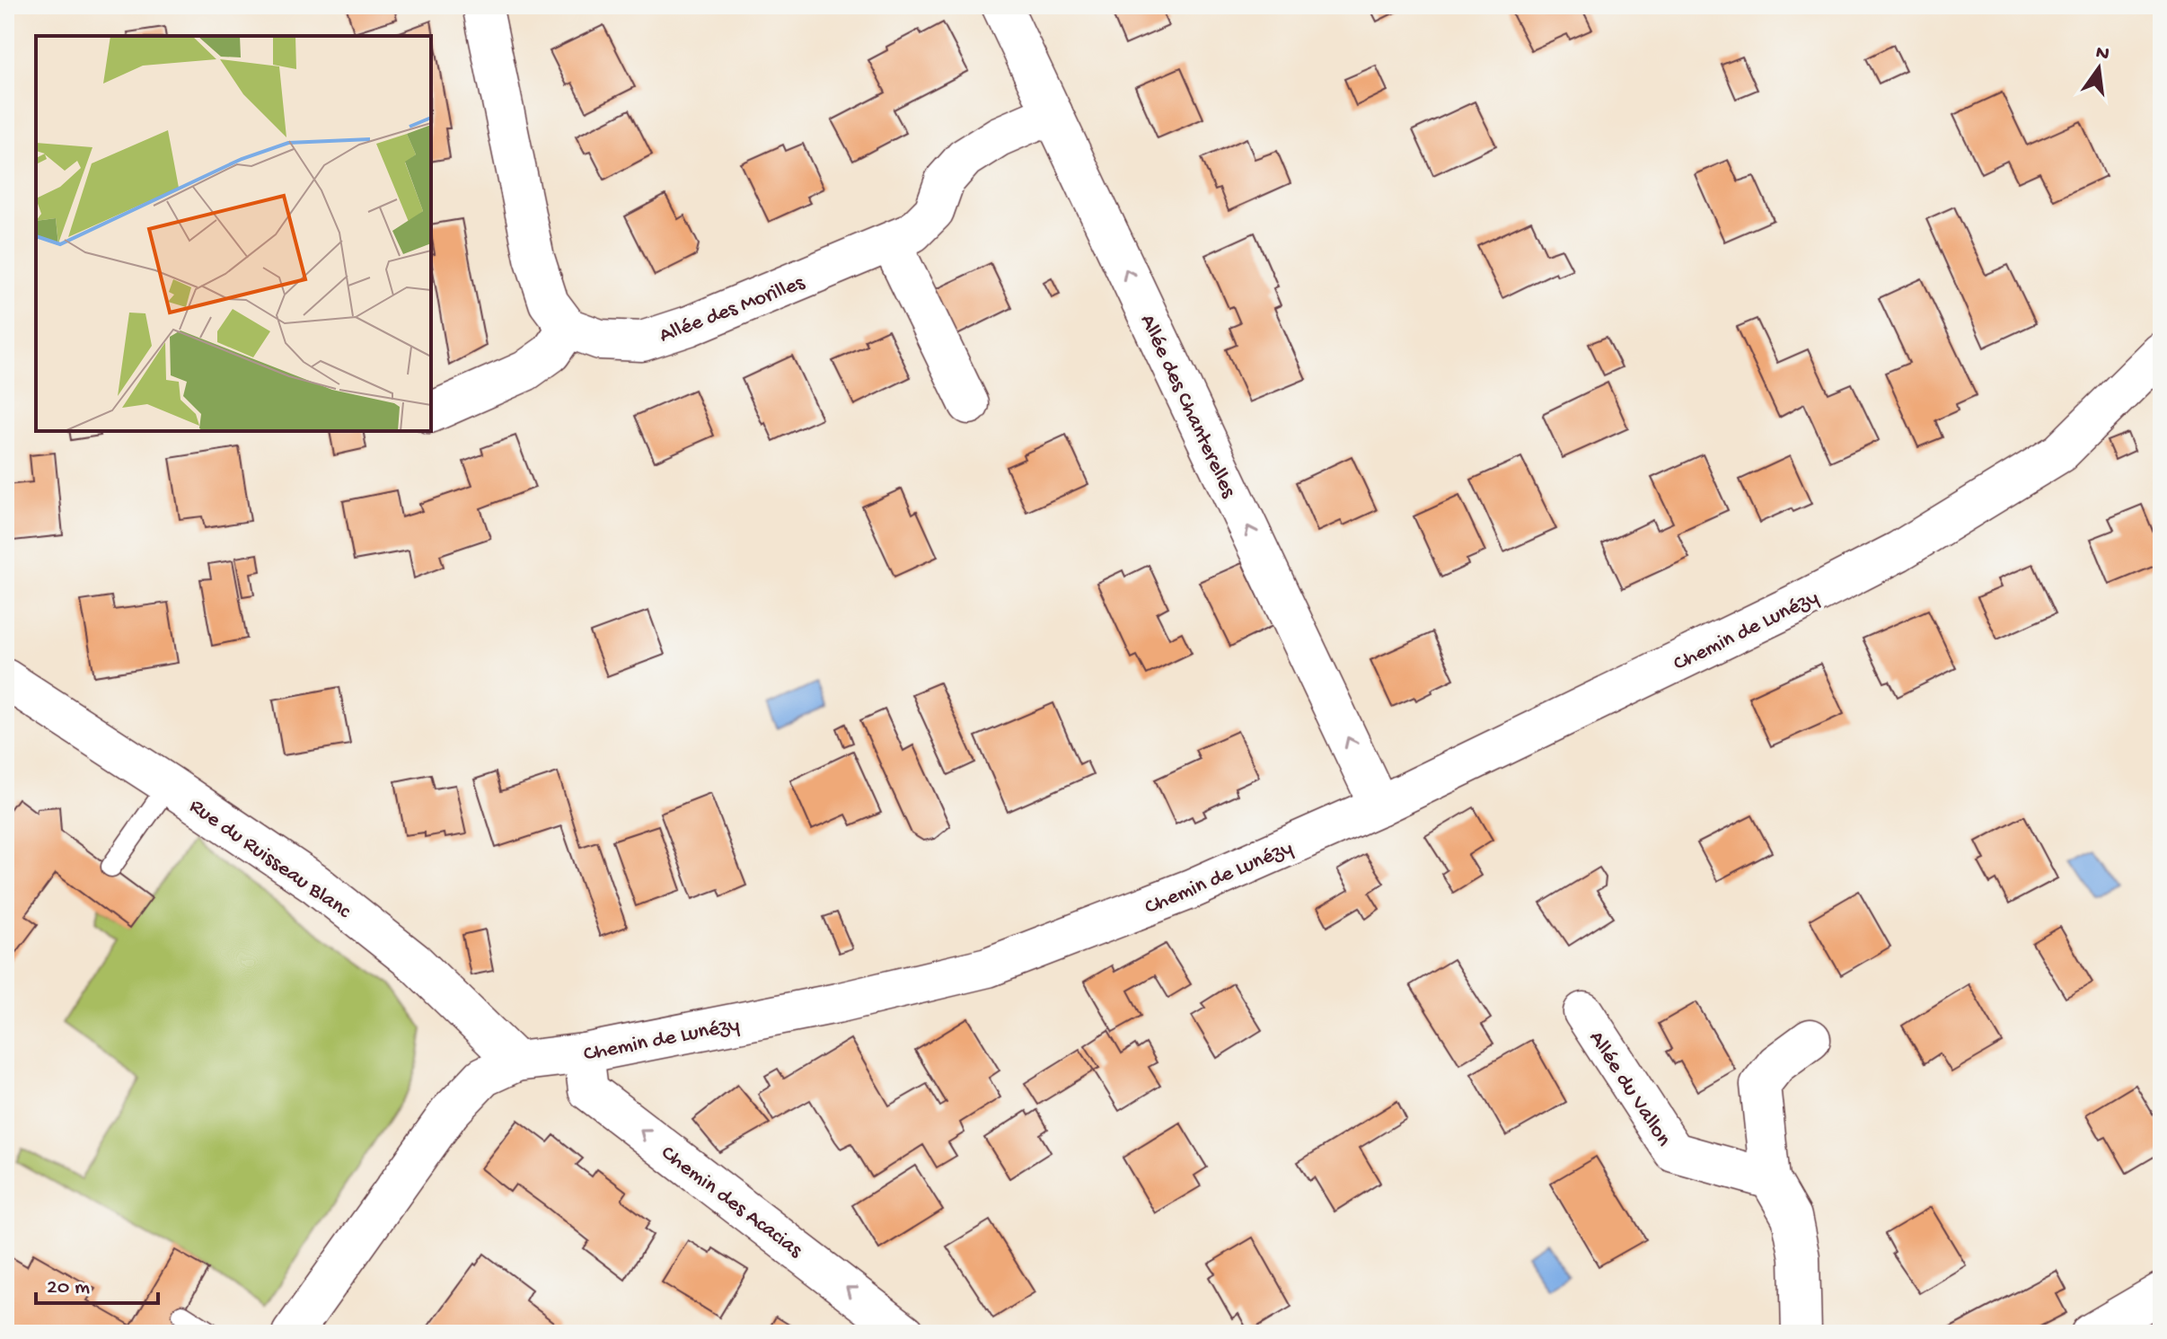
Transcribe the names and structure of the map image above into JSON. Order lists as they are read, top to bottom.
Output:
{
  "streets": {
    "street": [
      "Allée des Morilles",
      "Allée des Chanterelles",
      "Chemin de Lunézy",
      "Rue du Ruisseau Blanc",
      "Allée du Vallon",
      "Chemin des Acacias"
    ]
  },
  "crossings": [
    ["Allée des Morilles", "Allée des Chanterelles"],
    ["Allée des Chanterelles", "Chemin de Lunézy"],
    ["Chemin de Lunézy", "Rue du Ruisseau Blanc"],
    ["Chemin de Lunézy", "Chemin des Acacias"]
  ],
  "one_way": ["Allée des Chanterelles", "Chemin des Acacias"],
  "scale_bar": "20 m",
  "north": "top"
}
